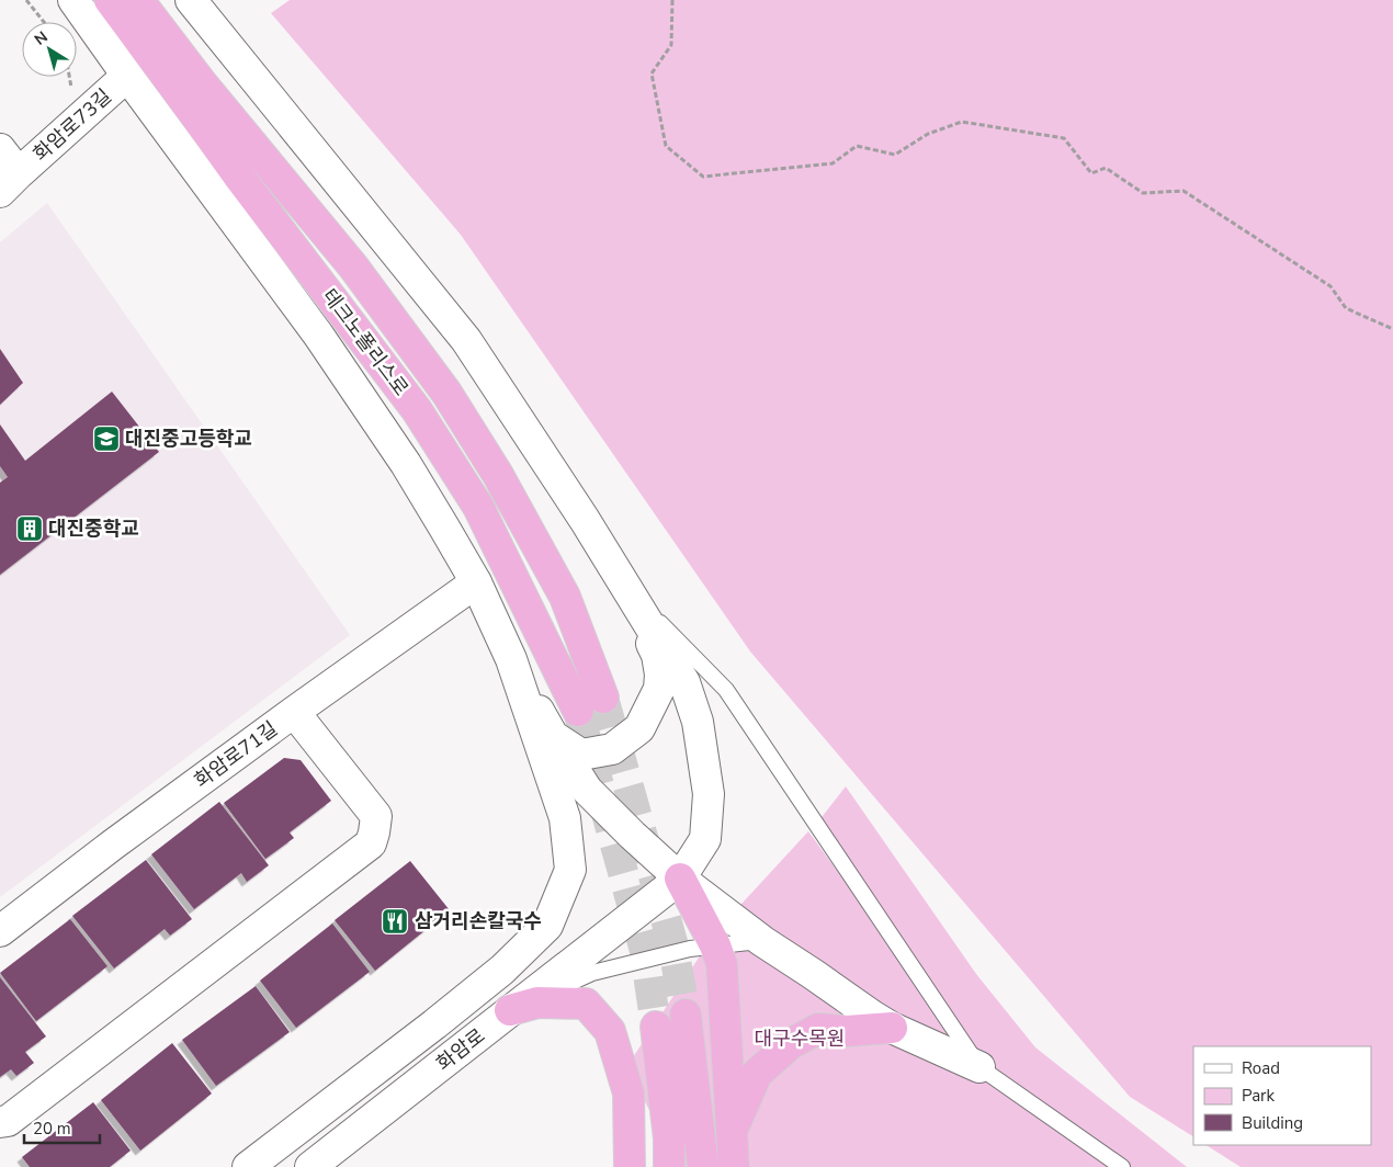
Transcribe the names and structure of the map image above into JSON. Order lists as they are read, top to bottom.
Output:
{
  "streets": {
    "highway": ["테크노폴리스로"],
    "main road": ["화암로73길", "화암로71길", "화암로"]
  },
  "parks": ["대구수목원"],
  "places": {
    "school or university": ["대진중고등학교"],
    "building": ["대진중학교"],
    "restaurant": ["삼거리손칼국수"]
  },
  "legend": ["Road", "Park", "Building"],
  "scale_bar": "20 m",
  "north": "top left"
}
